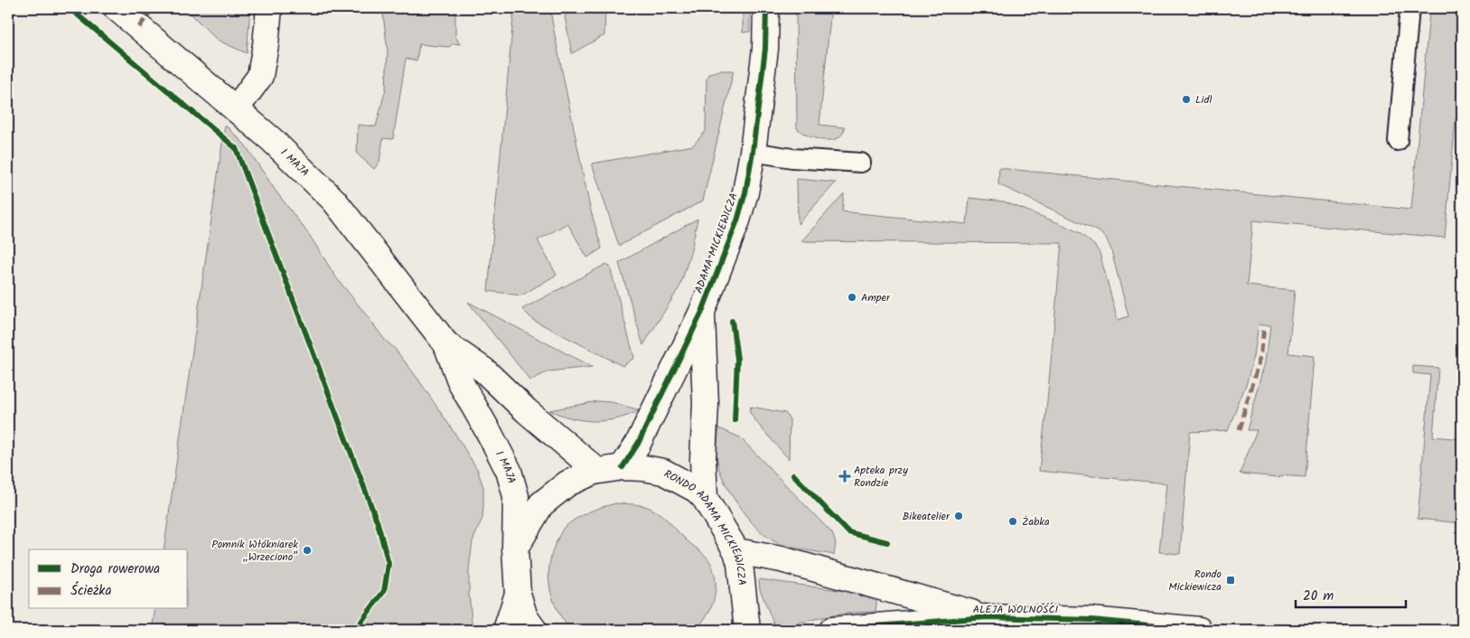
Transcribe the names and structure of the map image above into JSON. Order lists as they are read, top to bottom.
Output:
{
  "streets": {
    "street": [
      "1 MAJA",
      "ADAMA MICKIEWICZA",
      "RONDO ADAMA MICKIEWICZA",
      "ALEJA WOLNOŚCI"
    ]
  },
  "crossings": [
    ["1 MAJA", "RONDO ADAMA MICKIEWICZA"],
    ["ADAMA MICKIEWICZA", "RONDO ADAMA MICKIEWICZA"],
    ["RONDO ADAMA MICKIEWICZA", "ALEJA WOLNOŚCI"]
  ],
  "places": {
    "other": [
      "Lidl",
      "Amper",
      "Bikeatelier",
      "Żabka",
      "Pomnik Włókniarek „Wrzeciono”"
    ],
    "health": ["Apteka przy Rondzie"],
    "transit": ["Rondo Mickiewicza"]
  },
  "legend": ["Droga rowerowa", "Ścieżka"],
  "scale_bar": "20 m"
}
